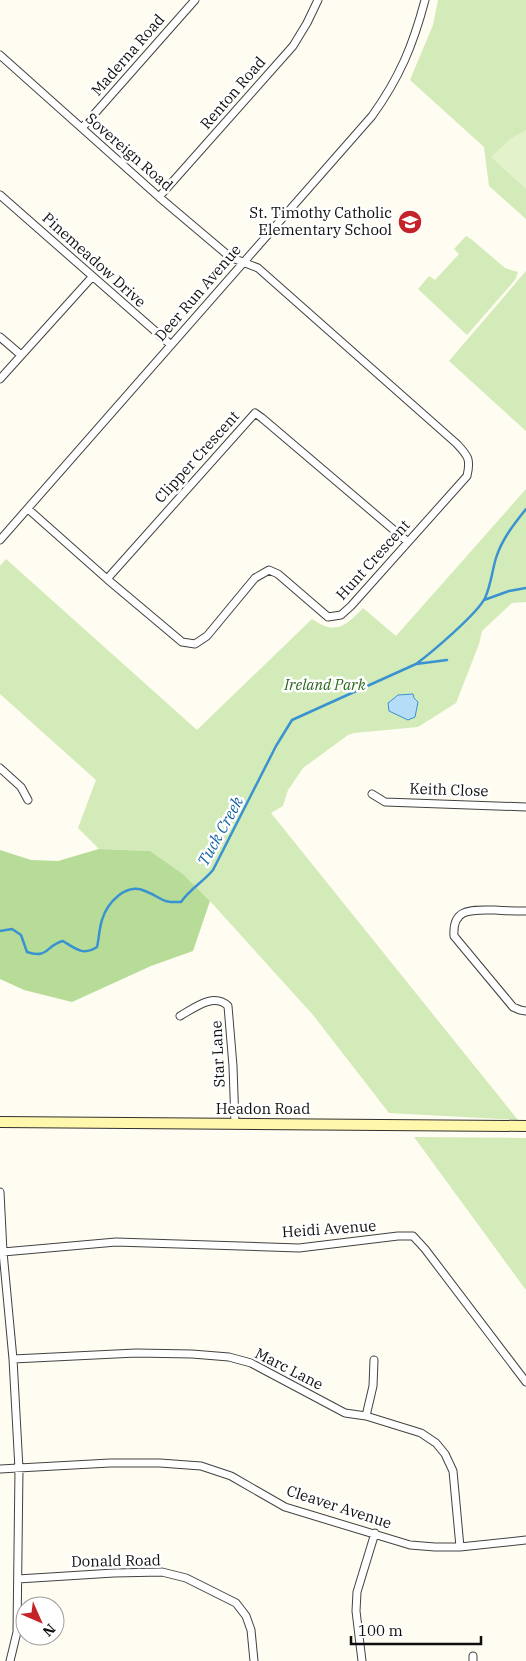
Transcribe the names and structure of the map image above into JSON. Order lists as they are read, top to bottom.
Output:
{
  "streets": {
    "street": [
      "Maderna Road",
      "Renton Road",
      "Sovereign Road",
      "Pinemeadow Drive",
      "Deer Run Avenue",
      "Clipper Crescent",
      "Hunt Crescent",
      "Keith Close",
      "Star Lane",
      "Headon Road",
      "Heidi Avenue",
      "Marc Lane",
      "Cleaver Avenue",
      "Donald Road"
    ]
  },
  "crossings": [
    ["Maderna Road", "Sovereign Road"],
    ["Renton Road", "Sovereign Road"],
    ["Sovereign Road", "Deer Run Avenue"],
    ["Sovereign Road", "Hunt Crescent"],
    ["Pinemeadow Drive", "Deer Run Avenue"],
    ["Deer Run Avenue", "Hunt Crescent"],
    ["Clipper Crescent", "Hunt Crescent"],
    ["Star Lane", "Headon Road"],
    ["Marc Lane", "Cleaver Avenue"]
  ],
  "water": ["Tuck Creek"],
  "parks": ["Ireland Park"],
  "places": {
    "school or university": ["St. Timothy Catholic Elementary School"]
  },
  "scale_bar": "100 m",
  "north": "bottom right"
}
